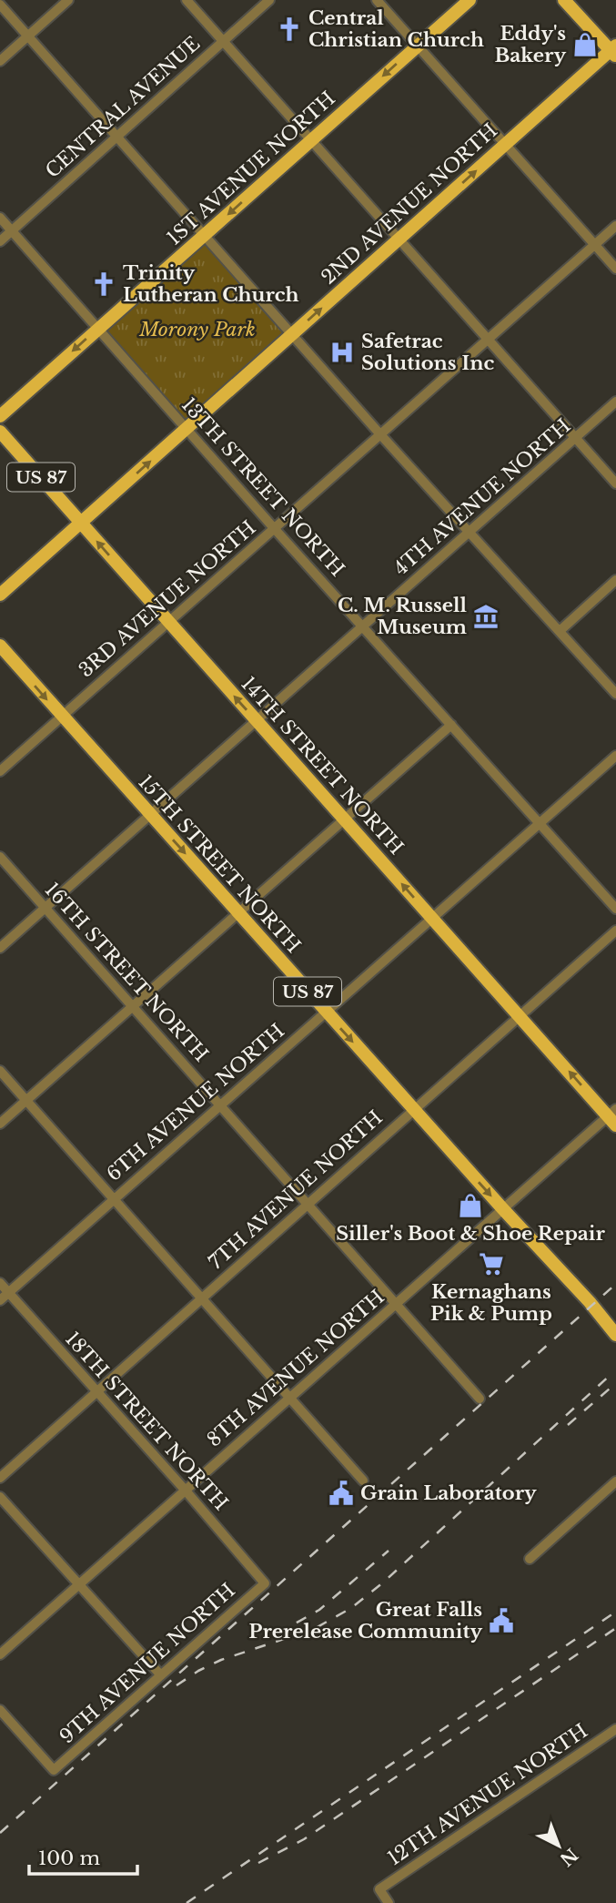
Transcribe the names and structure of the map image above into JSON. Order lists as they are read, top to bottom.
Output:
{
  "streets": {
    "main road": [
      "1ST AVENUE NORTH",
      "2ND AVENUE NORTH",
      "US 87",
      "14TH STREET NORTH",
      "15TH STREET NORTH"
    ],
    "street": [
      "CENTRAL AVENUE",
      "13TH STREET NORTH",
      "4TH AVENUE NORTH",
      "3RD AVENUE NORTH",
      "16TH STREET NORTH",
      "6TH AVENUE NORTH",
      "7TH AVENUE NORTH",
      "8TH AVENUE NORTH",
      "18TH STREET NORTH",
      "9TH AVENUE NORTH",
      "12TH AVENUE NORTH"
    ]
  },
  "crossings": [
    ["CENTRAL AVENUE", "13TH STREET NORTH"],
    ["1ST AVENUE NORTH", "13TH STREET NORTH"],
    ["2ND AVENUE NORTH", "13TH STREET NORTH"],
    ["2ND AVENUE NORTH", "14TH STREET NORTH"],
    ["13TH STREET NORTH", "4TH AVENUE NORTH"],
    ["13TH STREET NORTH", "3RD AVENUE NORTH"],
    ["13TH STREET NORTH", "6TH AVENUE NORTH"],
    ["4TH AVENUE NORTH", "14TH STREET NORTH"],
    ["4TH AVENUE NORTH", "15TH STREET NORTH"],
    ["4TH AVENUE NORTH", "16TH STREET NORTH"],
    ["3RD AVENUE NORTH", "14TH STREET NORTH"],
    ["3RD AVENUE NORTH", "15TH STREET NORTH"],
    ["14TH STREET NORTH", "6TH AVENUE NORTH"],
    ["14TH STREET NORTH", "7TH AVENUE NORTH"],
    ["14TH STREET NORTH", "8TH AVENUE NORTH"],
    ["15TH STREET NORTH", "6TH AVENUE NORTH"],
    ["15TH STREET NORTH", "7TH AVENUE NORTH"],
    ["15TH STREET NORTH", "8TH AVENUE NORTH"],
    ["16TH STREET NORTH", "6TH AVENUE NORTH"],
    ["16TH STREET NORTH", "7TH AVENUE NORTH"],
    ["16TH STREET NORTH", "8TH AVENUE NORTH"],
    ["6TH AVENUE NORTH", "18TH STREET NORTH"],
    ["7TH AVENUE NORTH", "18TH STREET NORTH"],
    ["8TH AVENUE NORTH", "18TH STREET NORTH"],
    ["18TH STREET NORTH", "9TH AVENUE NORTH"]
  ],
  "one_way": [
    "1ST AVENUE NORTH",
    "2ND AVENUE NORTH",
    "14TH STREET NORTH",
    "15TH STREET NORTH"
  ],
  "parks": ["Morony Park"],
  "places": {
    "church": ["Central Christian Church", "Trinity Lutheran Church"],
    "shop": ["Eddy's Bakery", "Siller's Boot & Shoe Repair"],
    "hospital": ["Safetrac Solutions Inc"],
    "museum": ["C. M. Russell Museum"],
    "supermarket": ["Kernaghans Pik & Pump"],
    "public building": ["Grain Laboratory", "Great Falls Prerelease Community"]
  },
  "scale_bar": "100 m",
  "north": "bottom right"
}
